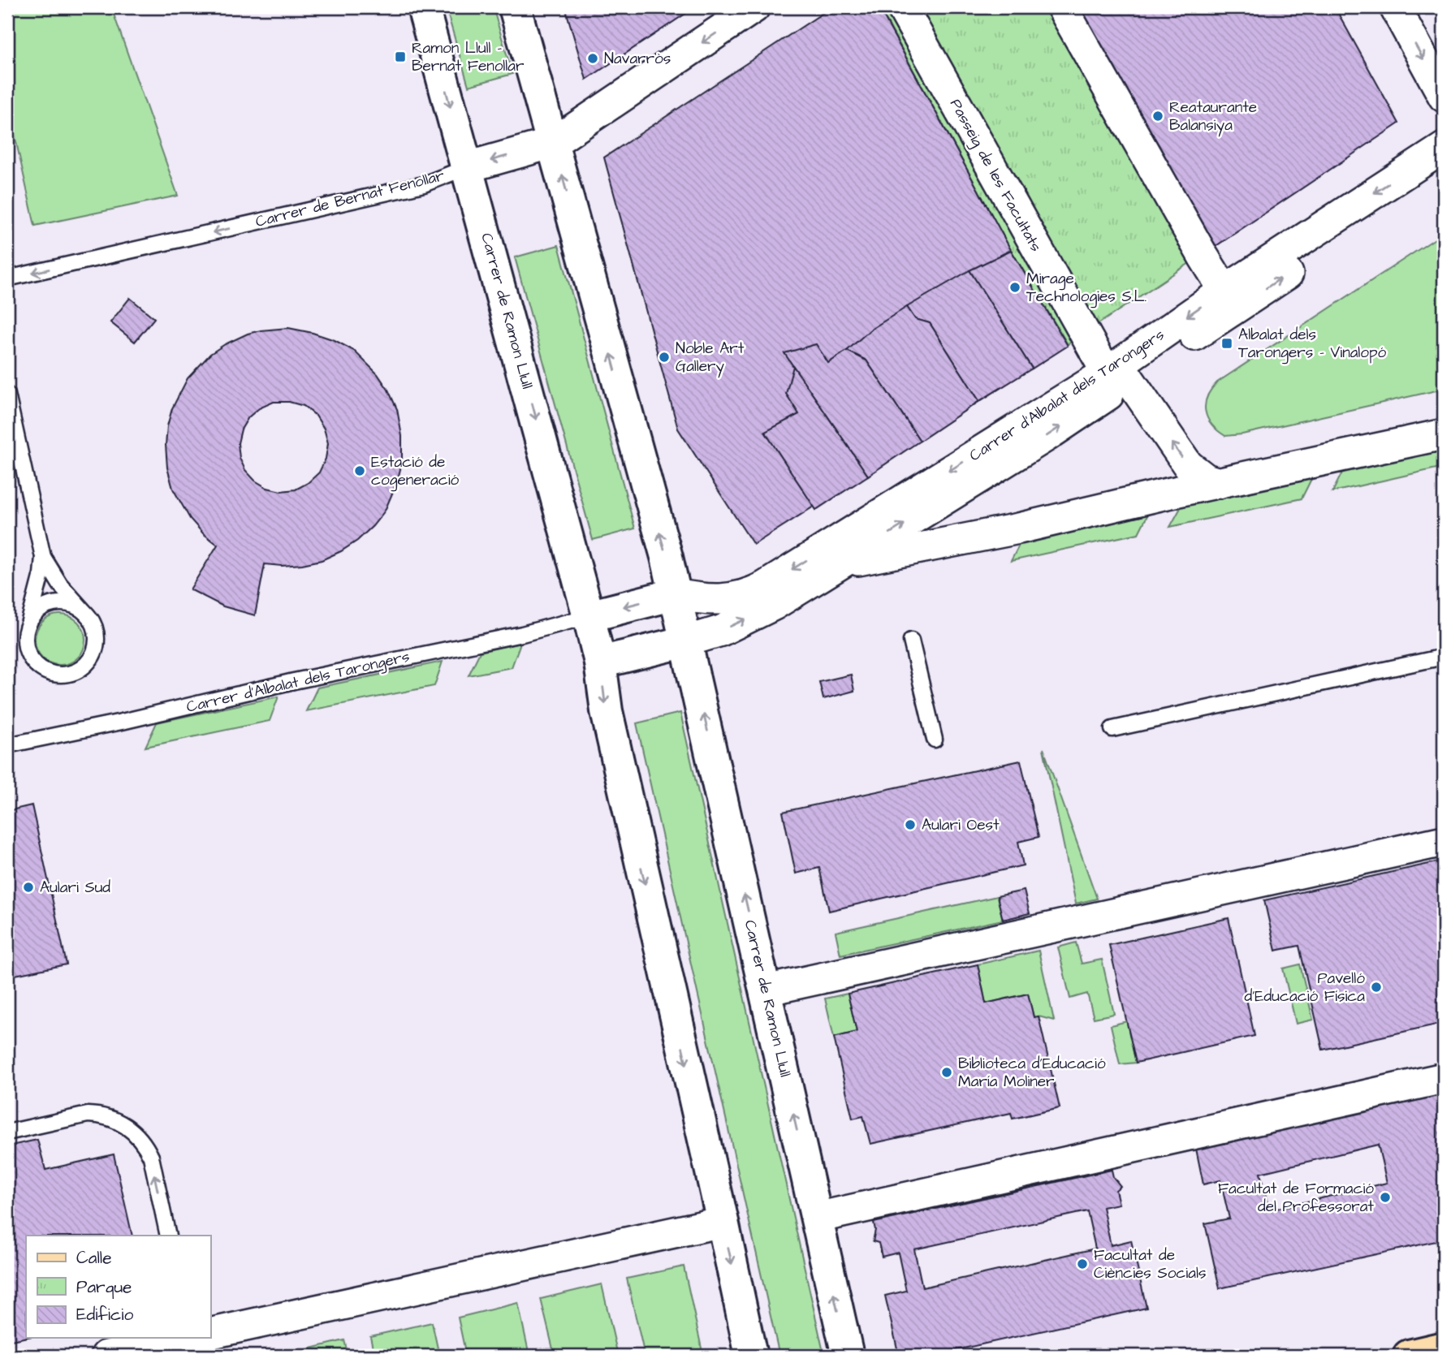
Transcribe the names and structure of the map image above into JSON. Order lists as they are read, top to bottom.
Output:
{
  "streets": {
    "main road": ["Carrer de Ramon Llull"],
    "street": ["Passeig de les Facultats", "Carrer de Bernat Fenollar", "Carrer d'Albalat dels Tarongers"]
  },
  "crossings": [
    ["Passeig de les Facultats", "Carrer d'Albalat dels Tarongers"],
    ["Carrer de Bernat Fenollar", "Carrer de Ramon Llull"],
    ["Carrer de Ramon Llull", "Carrer d'Albalat dels Tarongers"]
  ],
  "one_way": ["Carrer de Bernat Fenollar"],
  "places": {
    "transit": ["Ramon Llull - Bernat Fenollar", "Albalat dels Tarongers - Vinalopó"],
    "other": [
      "Navarròs",
      "Reataurante Balansiya",
      "Mirage Technologies S.L.",
      "Noble Art Gallery",
      "Estació de cogeneració",
      "Aulari Oest",
      "Aulari Sud",
      "Pavelló d'Educació Física",
      "Biblioteca d'Educació María Moliner",
      "Facultat de Formació del Professorat",
      "Facultat de Ciències Socials"
    ]
  },
  "legend": ["Calle", "Parque", "Edificio"]
}
